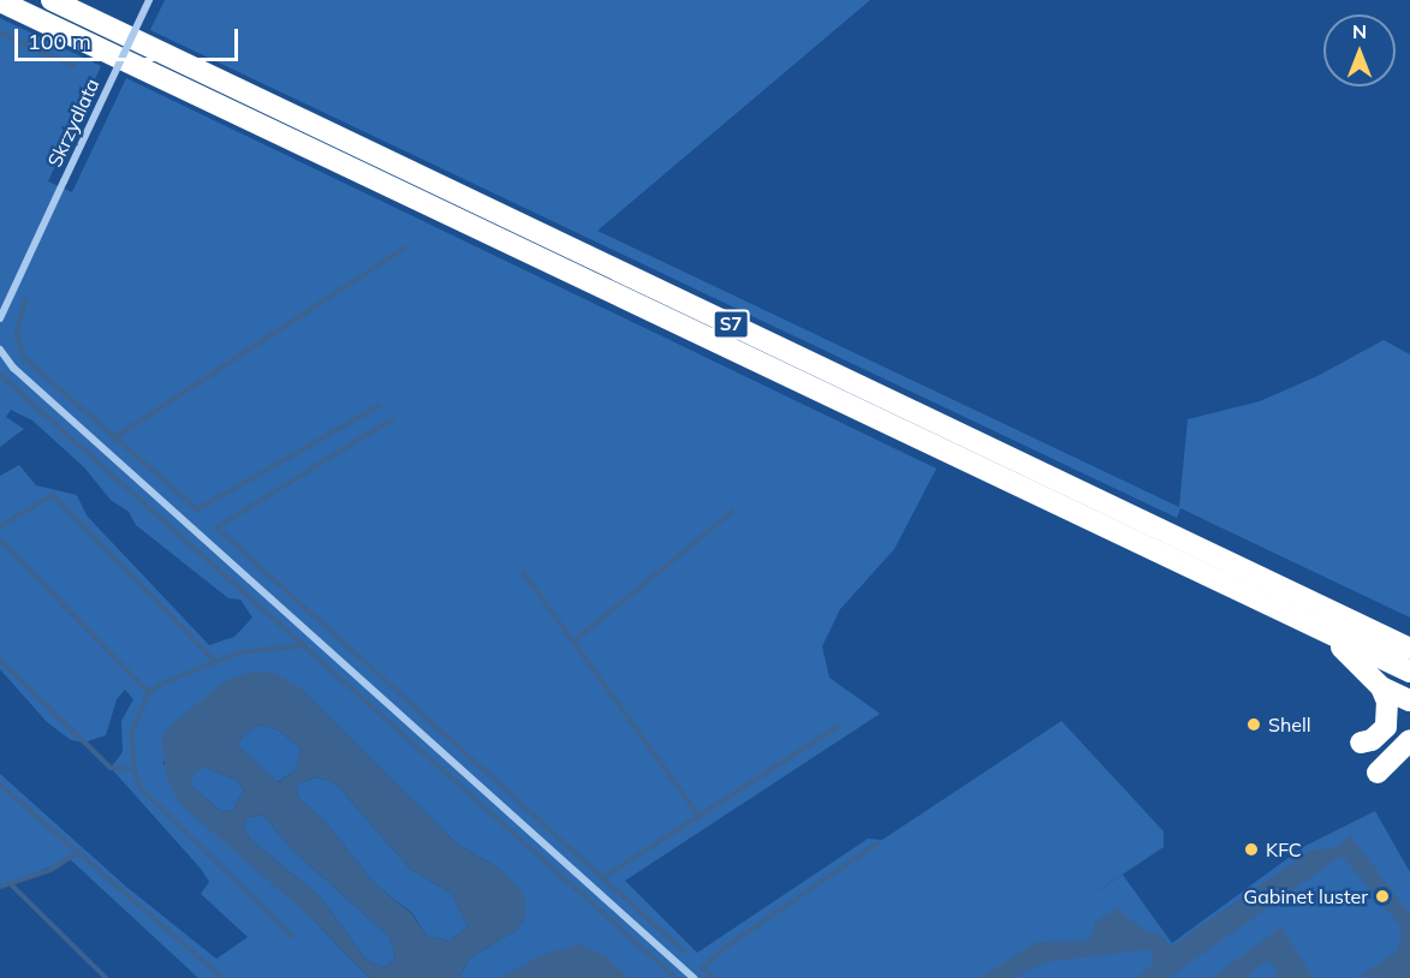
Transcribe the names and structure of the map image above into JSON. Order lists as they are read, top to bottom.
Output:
{
  "streets": {
    "highway": ["S7"],
    "street": ["Skrzydlata"]
  },
  "places": ["Shell", "KFC", "Gabinet luster"],
  "scale_bar": "100 m",
  "north": "top"
}
